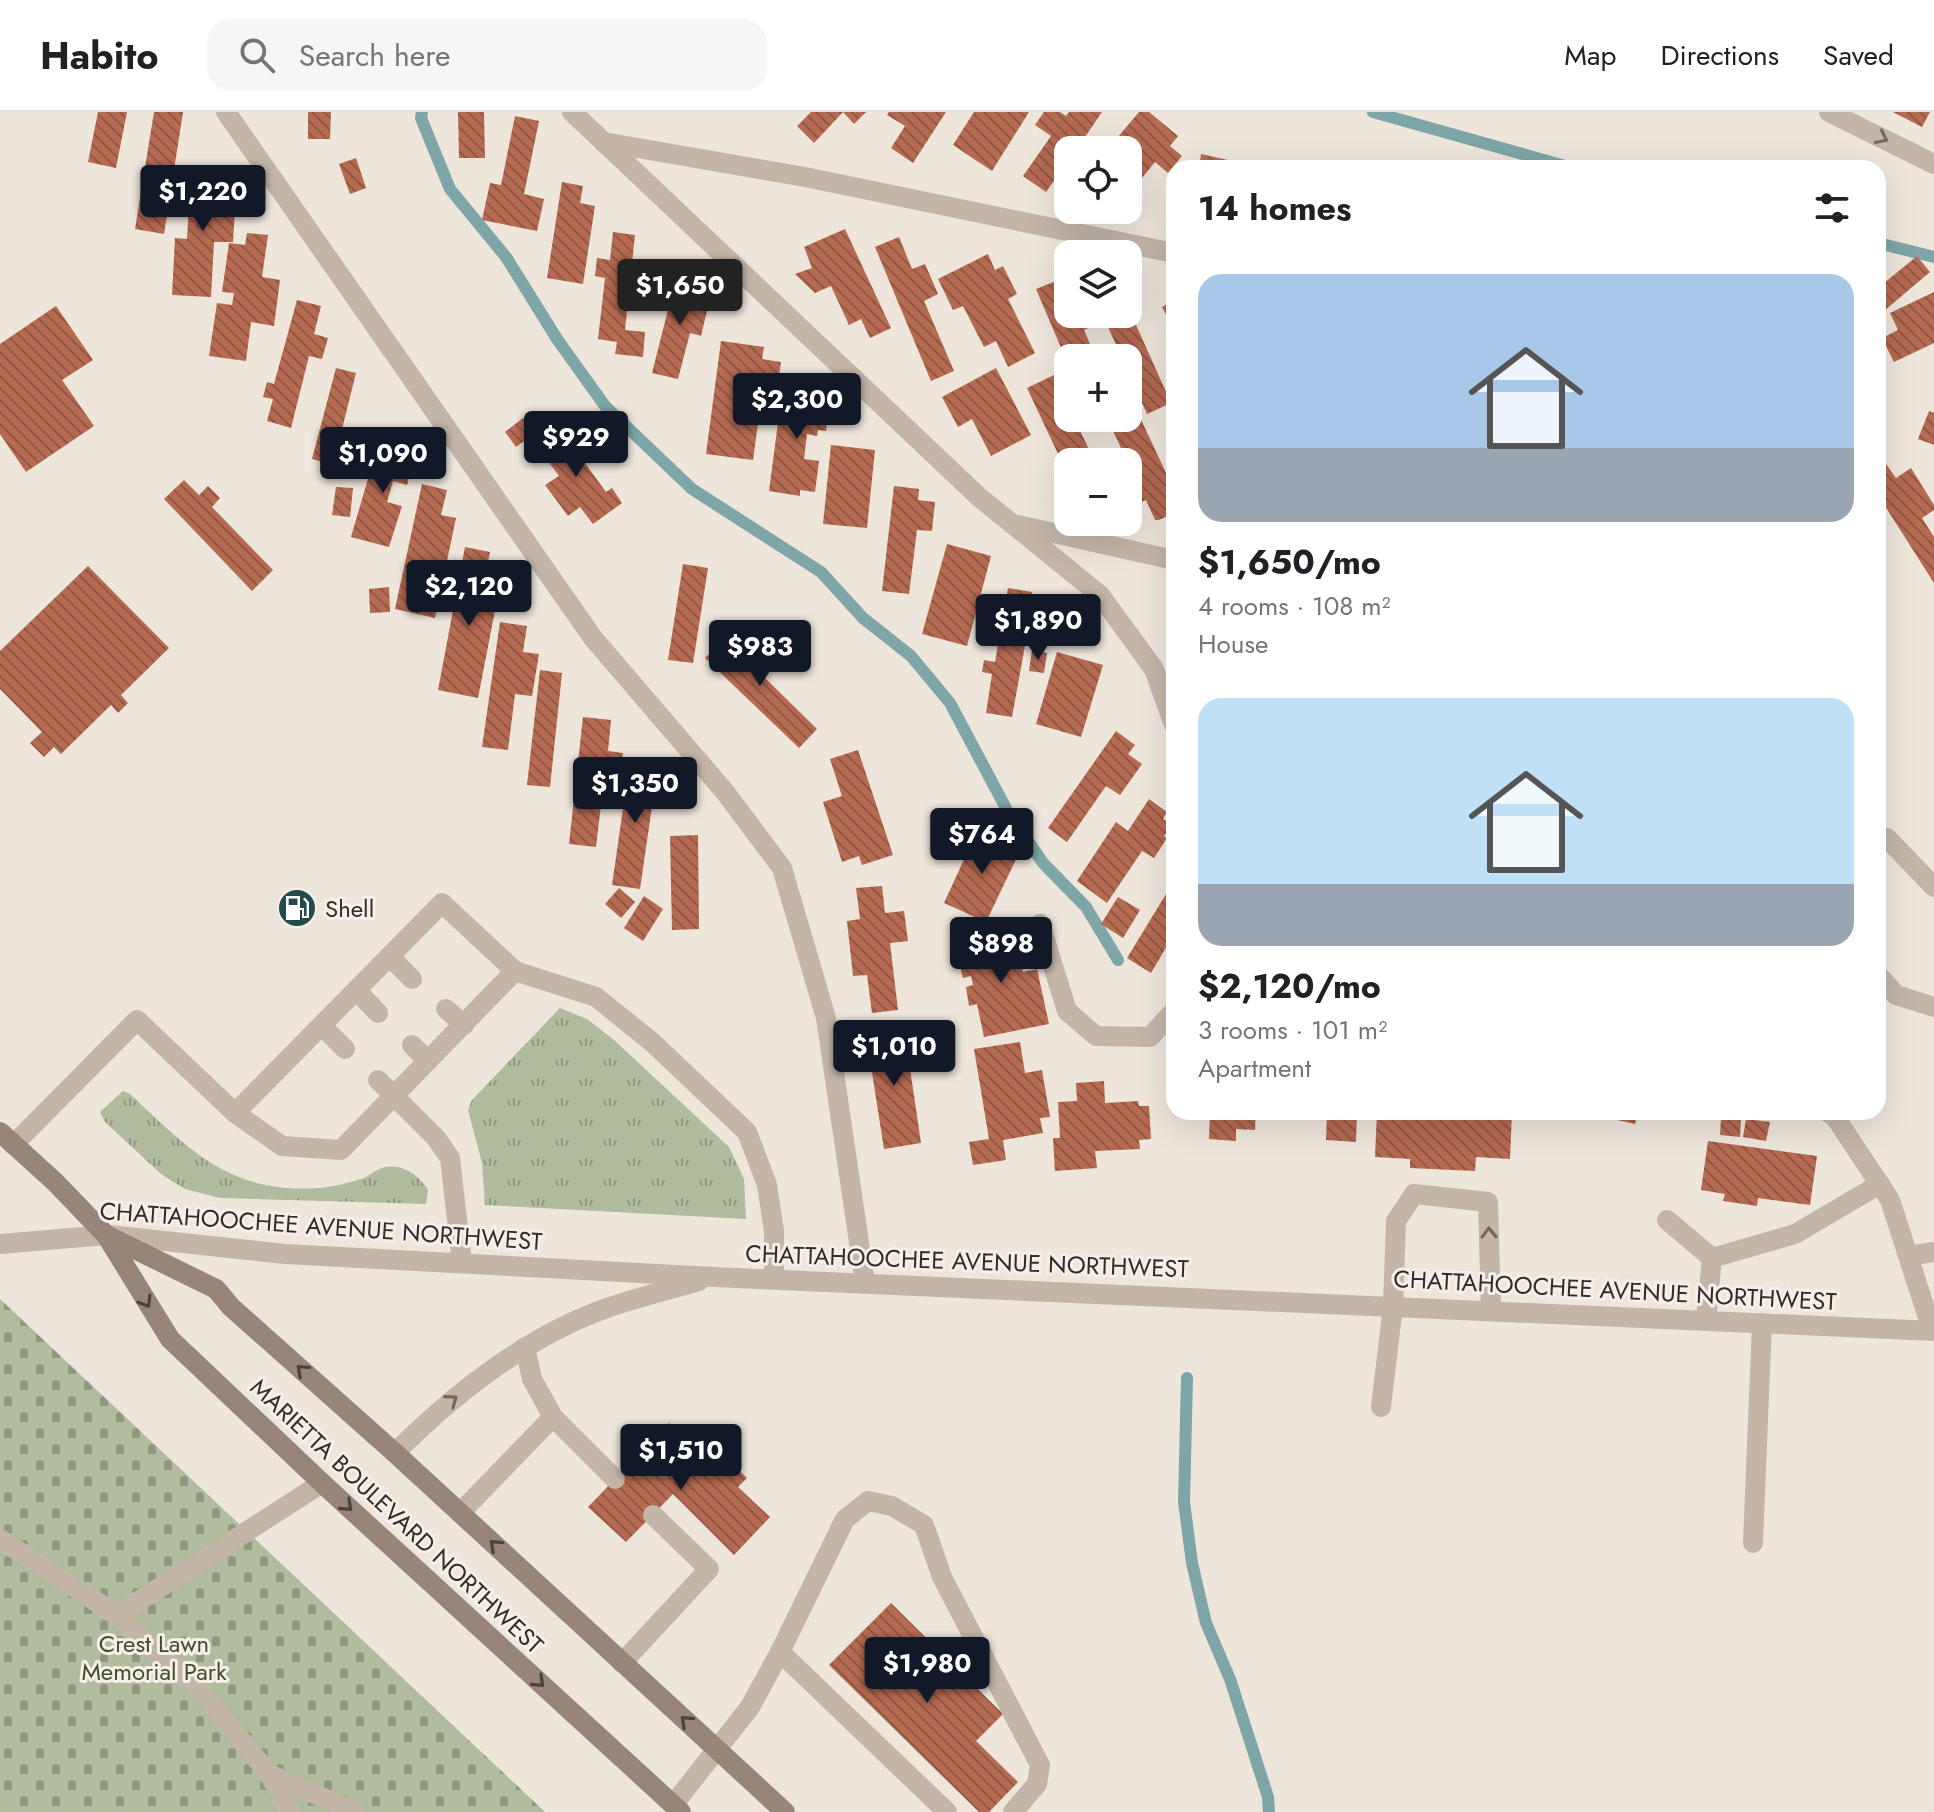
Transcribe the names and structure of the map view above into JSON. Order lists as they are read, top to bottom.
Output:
{
  "streets": {
    "main road": ["MARIETTA BOULEVARD NORTHWEST"],
    "street": ["CHATTAHOOCHEE AVENUE NORTHWEST"]
  },
  "crossings": [
    ["CHATTAHOOCHEE AVENUE NORTHWEST", "MARIETTA BOULEVARD NORTHWEST"]
  ],
  "parks": ["Crest Lawn Memorial Park"],
  "places": {
    "fuel station": ["Shell"]
  },
  "page": {
    "header": "Habito",
    "search": "Search here",
    "nav": ["Map", "Directions", "Saved"],
    "map_buttons": ["+", "−"],
    "heading": "14 homes",
    "price": [
      "$1,220",
      "$1,650",
      "$2,300",
      "$929",
      "$1,090",
      "$2,120",
      "$1,890",
      "$983",
      "$1,350",
      "$764",
      "$898",
      "$1,010",
      "$1,510",
      "$1,980"
    ],
    "list": [
      {
        "name": "$1,650/mo",
        "note": "4 rooms · 108 m² · House"
      },
      {
        "name": "$2,120/mo",
        "note": "3 rooms · 101 m² · Apartment"
      }
    ]
  }
}
